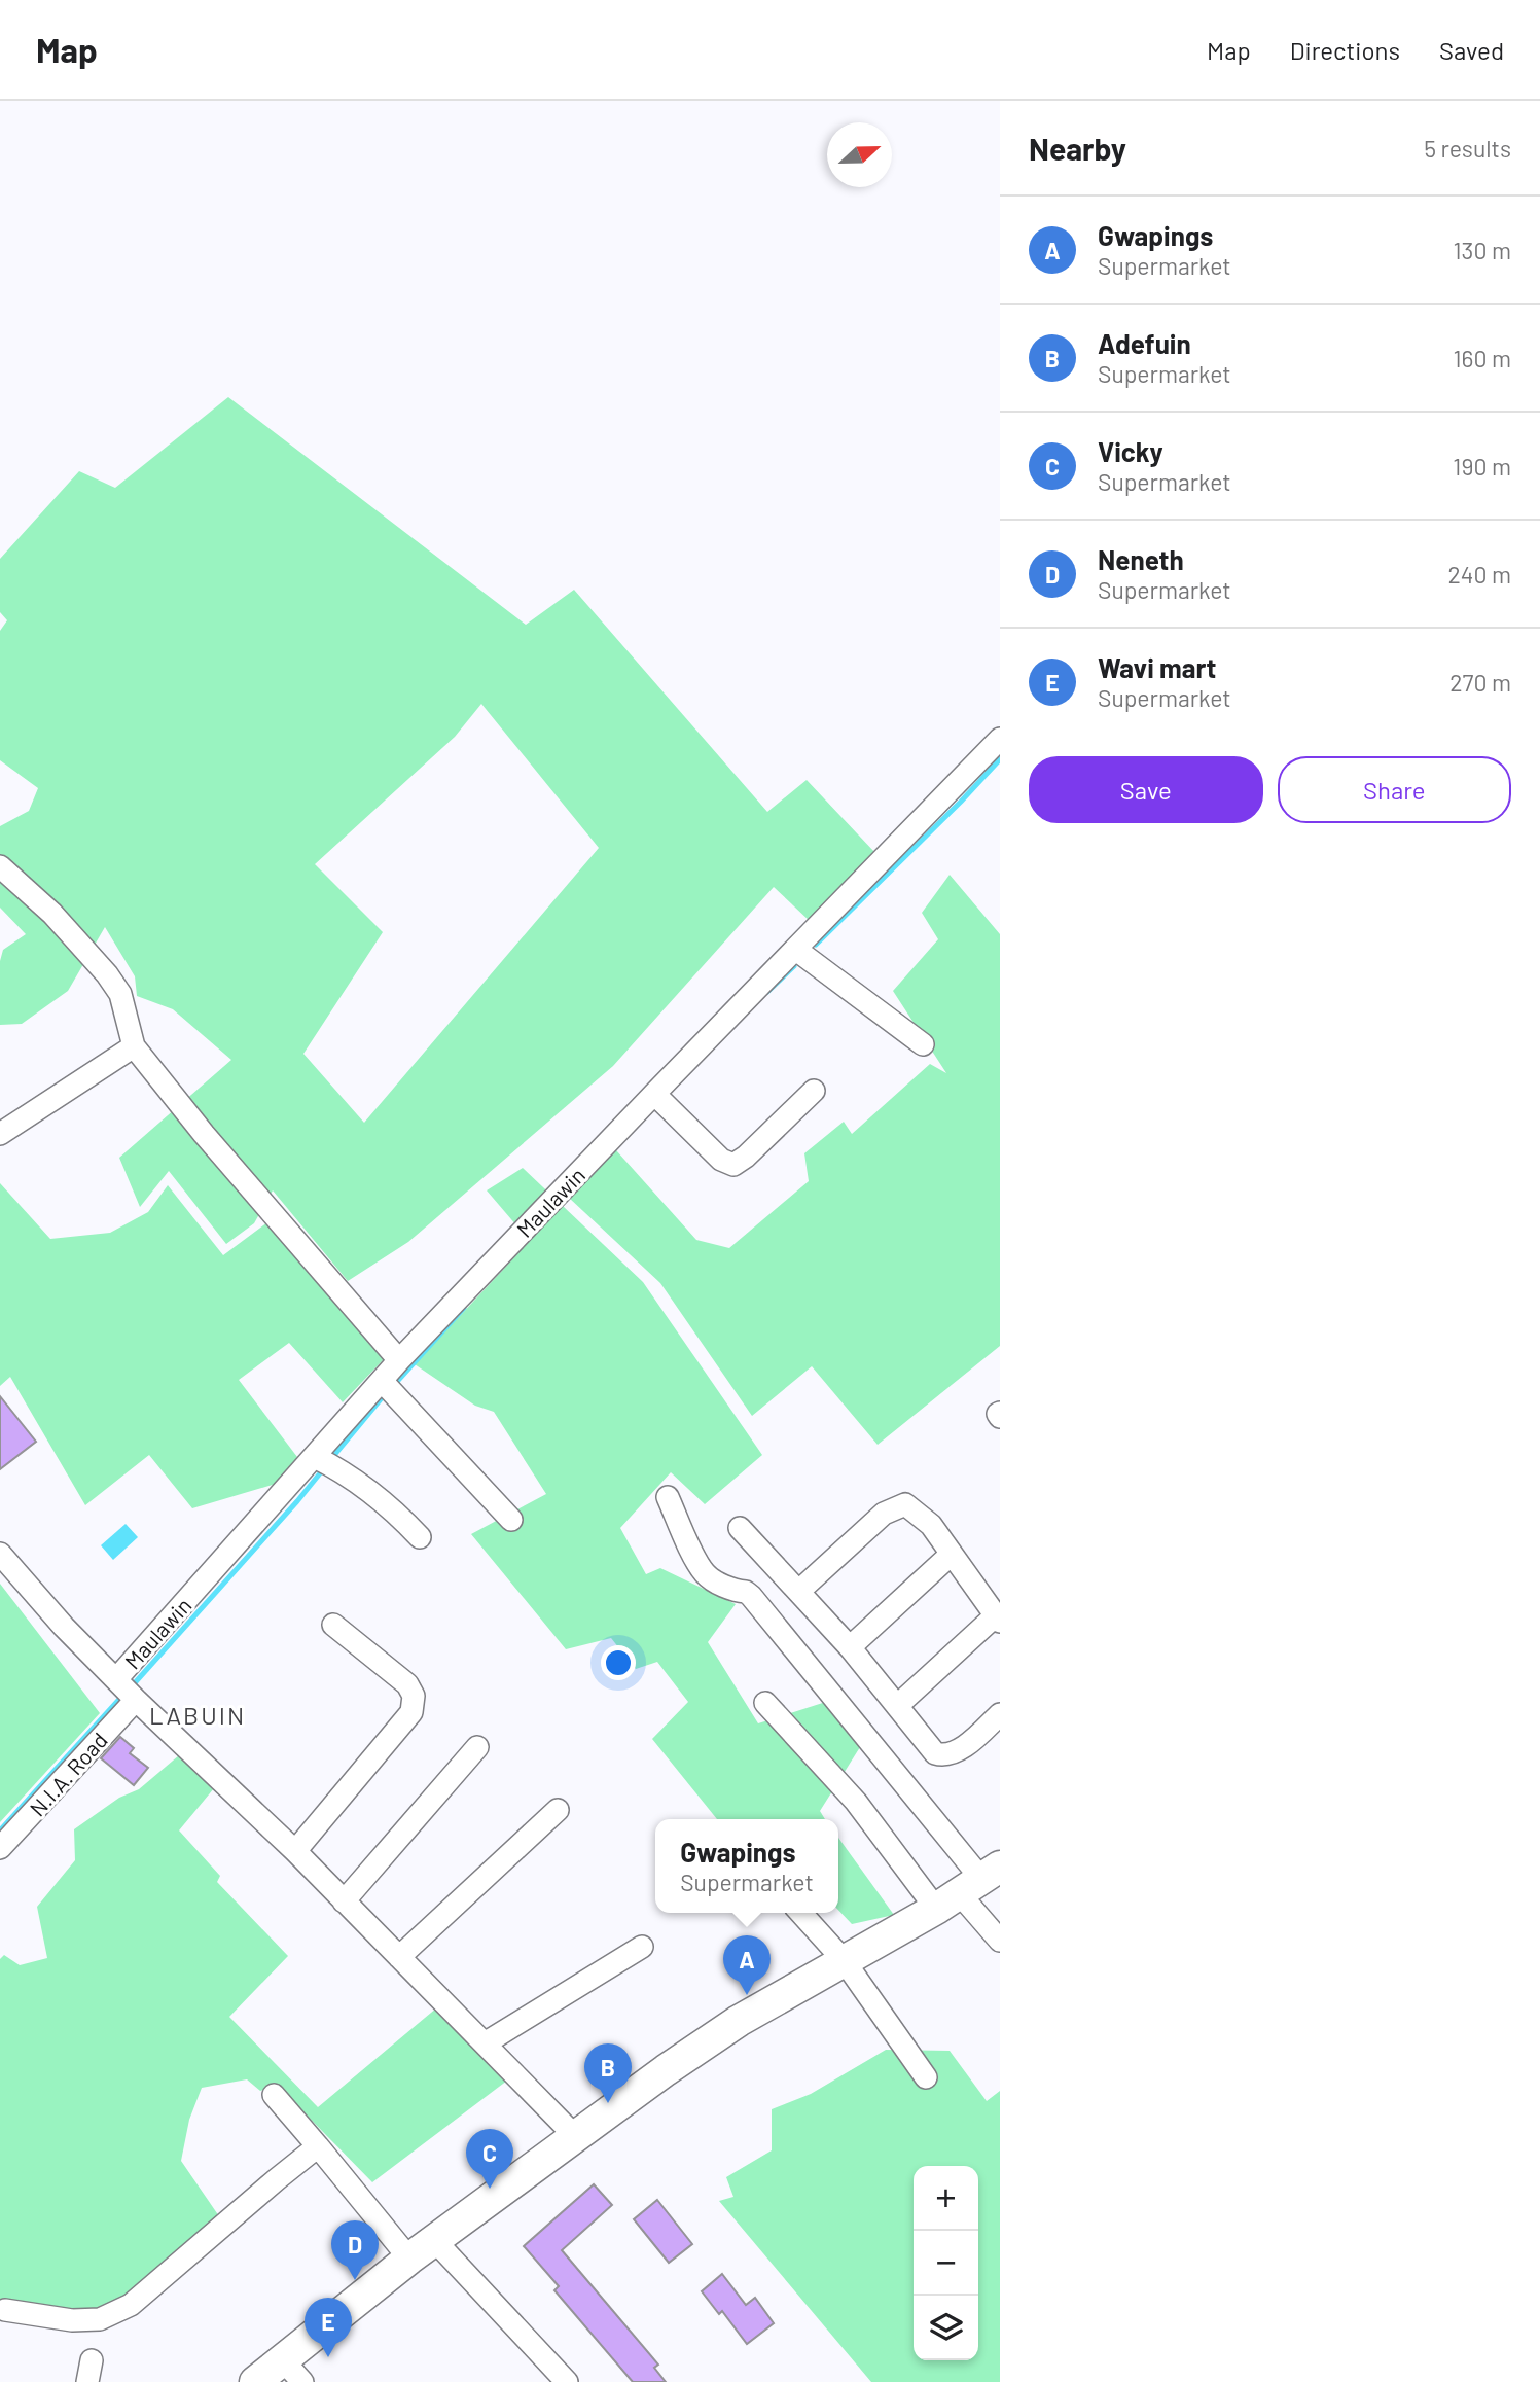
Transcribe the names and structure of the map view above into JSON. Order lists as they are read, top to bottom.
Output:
{
  "streets": {
    "street": ["Maulawin", "N.I.A. Road"]
  },
  "districts": ["LABUIN"],
  "north": "right",
  "page": {
    "header": "Map",
    "nav": ["Map", "Directions", "Saved"],
    "heading": ["Nearby", "5 results"],
    "list": [
      {
        "mark": "A",
        "name": "Gwapings",
        "note": "Supermarket",
        "value": "130 m"
      },
      {
        "mark": "B",
        "name": "Adefuin",
        "note": "Supermarket",
        "value": "160 m"
      },
      {
        "mark": "C",
        "name": "Vicky",
        "note": "Supermarket",
        "value": "190 m"
      },
      {
        "mark": "D",
        "name": "Neneth",
        "note": "Supermarket",
        "value": "240 m"
      },
      {
        "mark": "E",
        "name": "Wavi mart",
        "note": "Supermarket",
        "value": "270 m"
      }
    ],
    "buttons": ["Save", "Share"],
    "popup": ["Gwapings", "Supermarket"],
    "pins": [
      "A",
      "B",
      "C",
      "D",
      "E"
    ],
    "map_buttons": ["+", "−"]
  }
}
